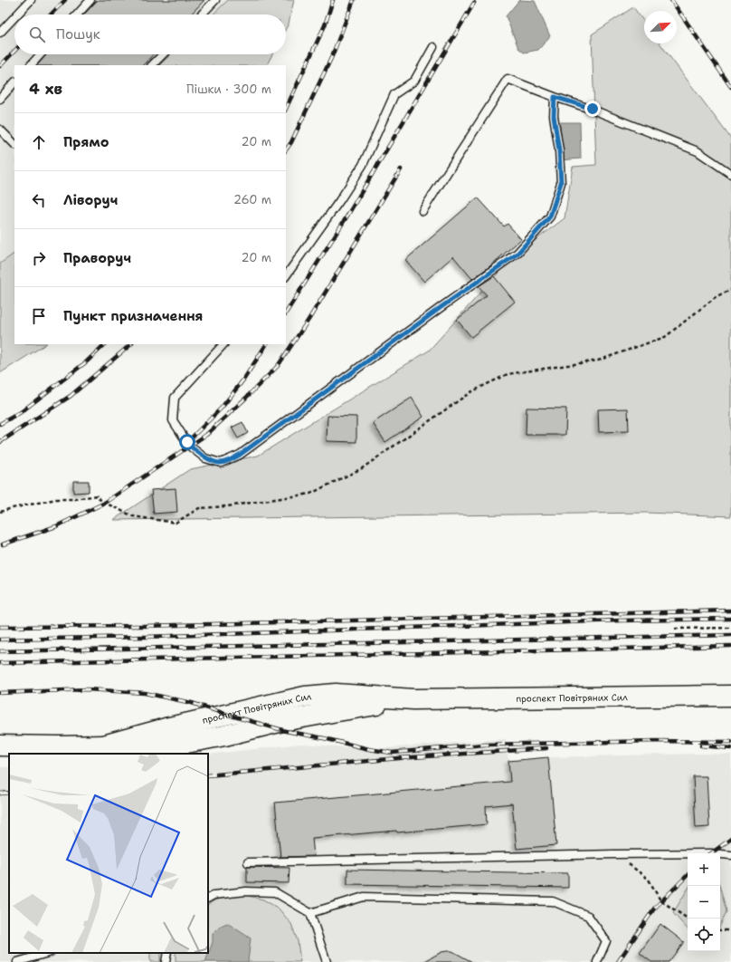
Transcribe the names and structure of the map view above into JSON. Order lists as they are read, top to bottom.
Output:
{
  "streets": {
    "main road": ["проспект Повітряних Сил"]
  },
  "north": "top right",
  "page": {
    "search": "Пошук",
    "heading": ["4 хв", "Пішки · 300 m"],
    "list": [
      ["Прямо", "20 m"],
      ["Ліворуч", "260 m"],
      ["Праворуч", "20 m"],
      "Пункт призначення"
    ],
    "map_buttons": ["+", "−"]
  }
}
